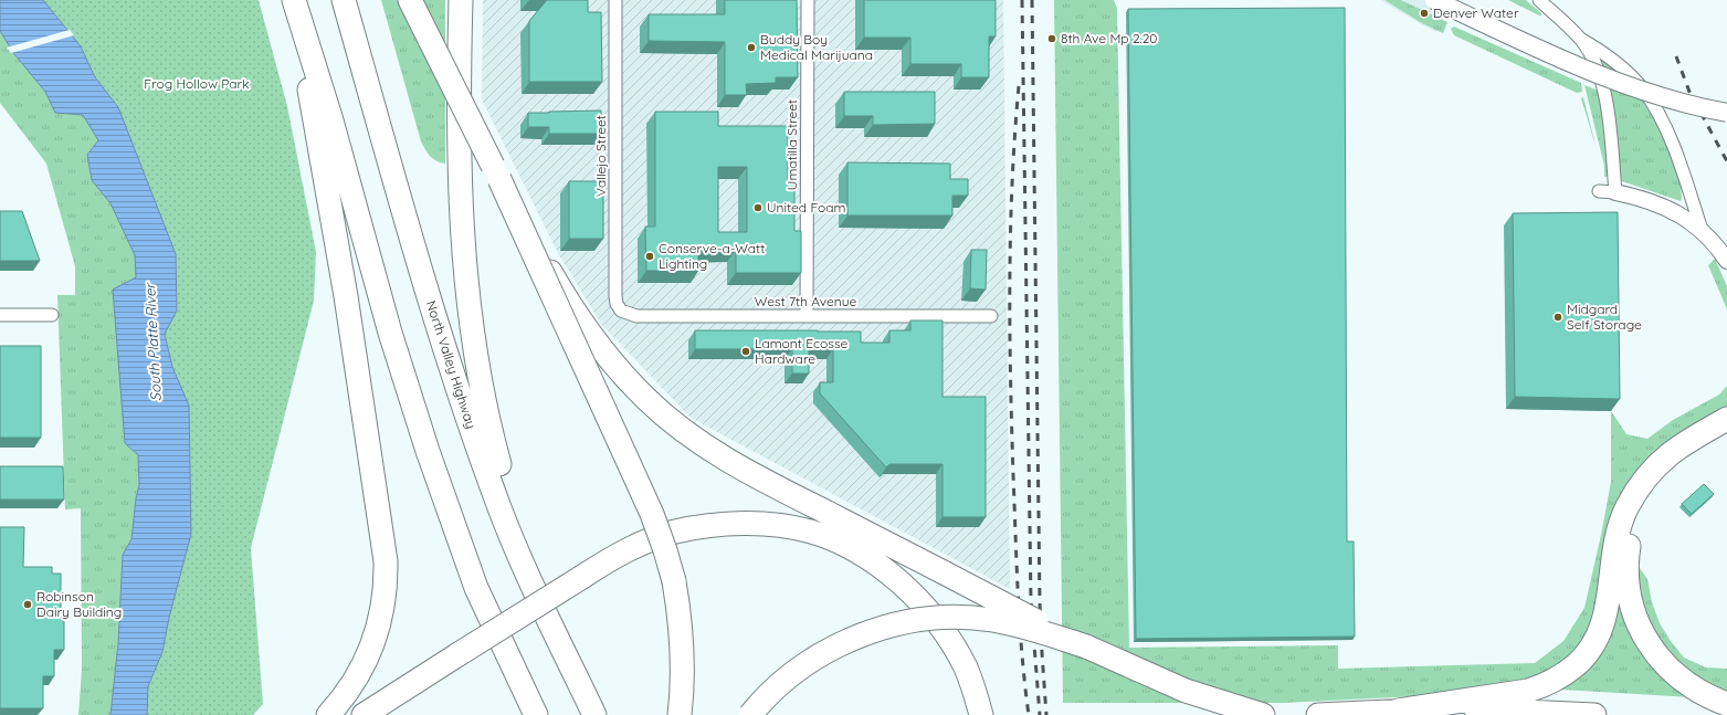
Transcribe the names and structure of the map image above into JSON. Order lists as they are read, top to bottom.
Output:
{
  "streets": {
    "highway": ["North Valley Highway"],
    "street": ["Umatilla Street", "Vallejo Street", "West 7th Avenue"]
  },
  "crossings": [
    ["Umatilla Street", "West 7th Avenue"],
    ["Vallejo Street", "West 7th Avenue"]
  ],
  "water": ["South Platte River"],
  "parks": ["Frog Hollow Park"],
  "places": [
    "Denver Water",
    "8th Ave Mp 2.20",
    "Buddy Boy Medical Marijuana",
    "United Foam",
    "Conserve-a-Watt Lighting",
    "Midgard Self Storage",
    "Lamont Ecosse Hardware",
    "Robinson Dairy Building"
  ]
}
